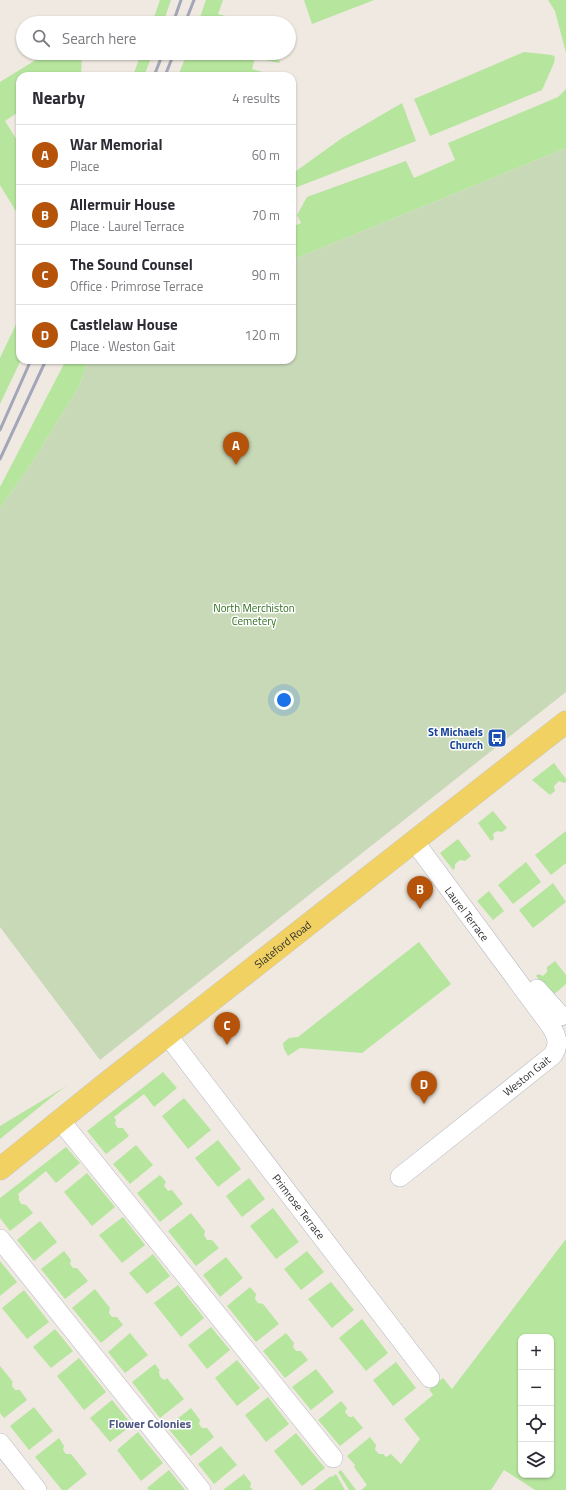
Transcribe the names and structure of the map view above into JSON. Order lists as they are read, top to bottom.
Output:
{
  "streets": {
    "main road": ["Slateford Road"],
    "street": ["Laurel Terrace", "Weston Gait", "Primrose Terrace"]
  },
  "crossings": [
    ["Laurel Terrace", "Slateford Road"],
    ["Laurel Terrace", "Weston Gait"],
    ["Slateford Road", "Primrose Terrace"]
  ],
  "districts": ["Flower Colonies"],
  "parks": ["North Merchiston Cemetery"],
  "places": {
    "bus stop": ["St Michaels Church"]
  },
  "page": {
    "search": "Search here",
    "heading": ["Nearby", "4 results"],
    "list": [
      {
        "mark": "A",
        "name": "War Memorial",
        "note": "Place",
        "value": "60 m"
      },
      {
        "mark": "B",
        "name": "Allermuir House",
        "note": "Place · Laurel Terrace",
        "value": "70 m"
      },
      {
        "mark": "C",
        "name": "The Sound Counsel",
        "note": "Office · Primrose Terrace",
        "value": "90 m"
      },
      {
        "mark": "D",
        "name": "Castlelaw House",
        "note": "Place · Weston Gait",
        "value": "120 m"
      }
    ],
    "pins": [
      "A",
      "B",
      "C",
      "D"
    ],
    "map_buttons": ["+", "−"]
  }
}
